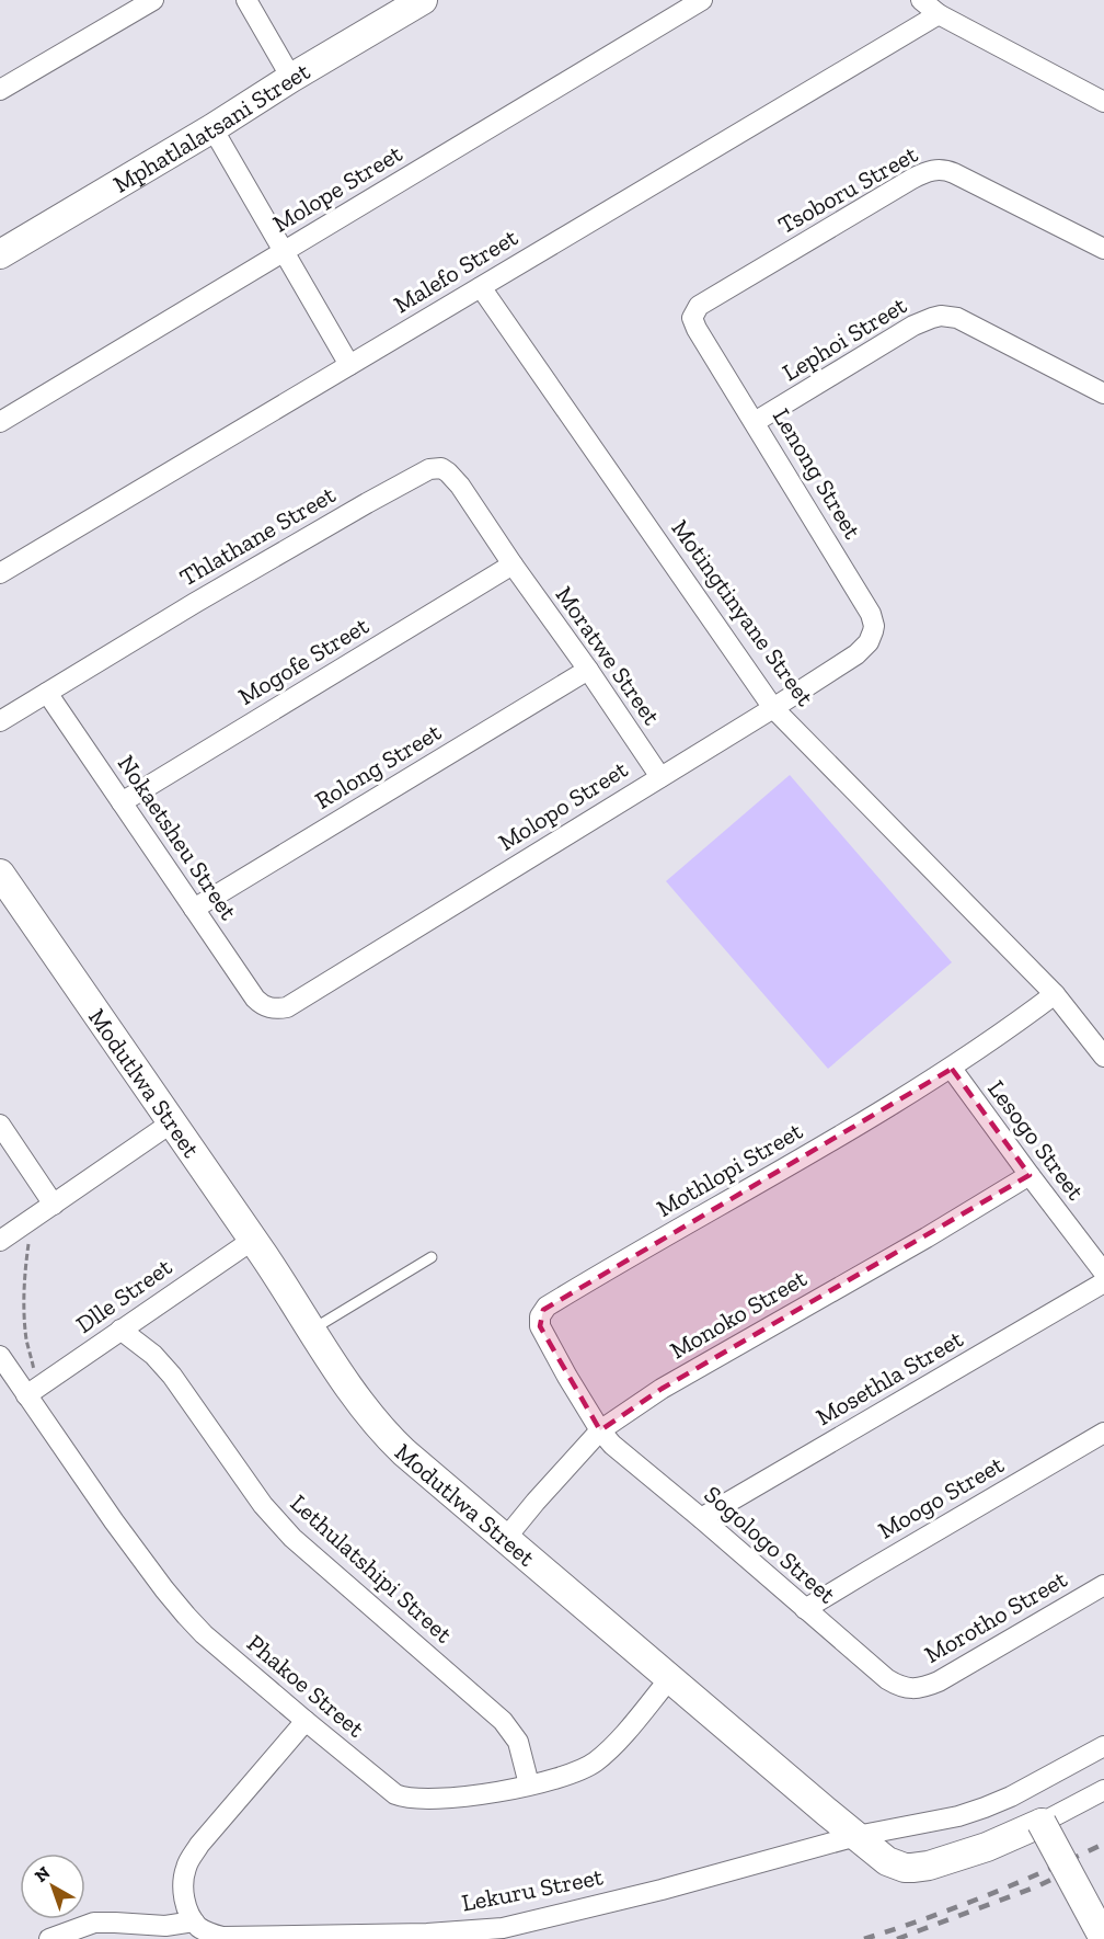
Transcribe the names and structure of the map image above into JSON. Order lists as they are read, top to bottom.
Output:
{
  "streets": {
    "street": [
      "Mphatlalatsani Street",
      "Molope Street",
      "Tsoboru Street",
      "Malefo Street",
      "Lephoi Street",
      "Lenong Street",
      "Thlathane Street",
      "Motingtinyane Street",
      "Moratwe Street",
      "Mogofe Street",
      "Rolong Street",
      "Molopo Street",
      "Nokaetsheu Street",
      "Modutlwa Street",
      "Lesogo Street",
      "Mothlopi Street",
      "Dlle Street",
      "Monoko Street",
      "Mosethla Street",
      "Moogo Street",
      "Sogologo Street",
      "Lethulatshipi Street",
      "Morotho Street",
      "Phakoe Street",
      "Lekuru Street"
    ]
  },
  "crossings": [
    ["Tsoboru Street", "Lenong Street"],
    ["Malefo Street", "Motingtinyane Street"],
    ["Lephoi Street", "Lenong Street"],
    ["Lenong Street", "Molopo Street"],
    ["Thlathane Street", "Moratwe Street"],
    ["Thlathane Street", "Mogofe Street"],
    ["Thlathane Street", "Nokaetsheu Street"],
    ["Motingtinyane Street", "Molopo Street"],
    ["Motingtinyane Street", "Mothlopi Street"],
    ["Moratwe Street", "Mogofe Street"],
    ["Moratwe Street", "Rolong Street"],
    ["Moratwe Street", "Molopo Street"],
    ["Mogofe Street", "Nokaetsheu Street"],
    ["Rolong Street", "Nokaetsheu Street"],
    ["Molopo Street", "Nokaetsheu Street"],
    ["Modutlwa Street", "Dlle Street"],
    ["Modutlwa Street", "Monoko Street"],
    ["Modutlwa Street", "Phakoe Street"],
    ["Modutlwa Street", "Lekuru Street"],
    ["Lesogo Street", "Mothlopi Street"],
    ["Lesogo Street", "Monoko Street"],
    ["Mothlopi Street", "Monoko Street"],
    ["Mothlopi Street", "Sogologo Street"],
    ["Dlle Street", "Lethulatshipi Street"],
    ["Dlle Street", "Phakoe Street"],
    ["Monoko Street", "Sogologo Street"],
    ["Mosethla Street", "Sogologo Street"],
    ["Moogo Street", "Sogologo Street"],
    ["Sogologo Street", "Morotho Street"],
    ["Lethulatshipi Street", "Phakoe Street"]
  ],
  "north": "top left"
}
